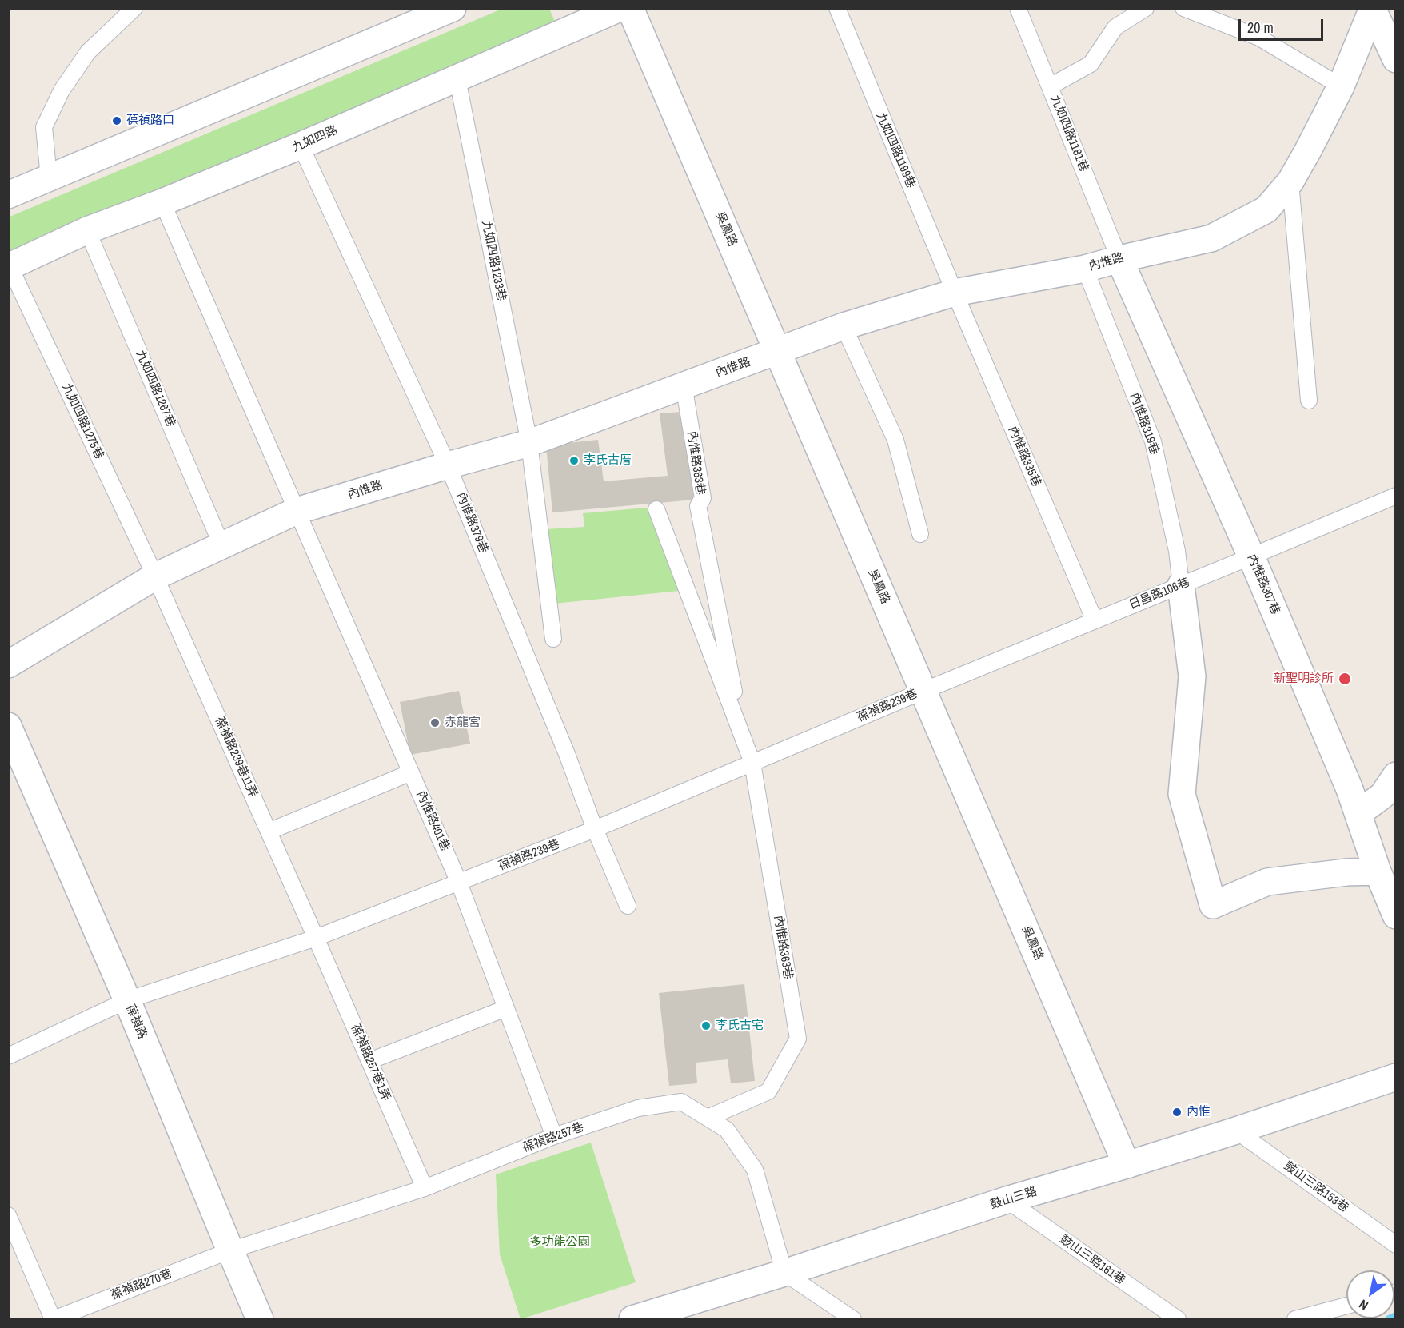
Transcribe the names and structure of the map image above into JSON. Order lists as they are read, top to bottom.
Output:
{
  "streets": {
    "street": [
      "九如四路",
      "吳鳳路",
      "內惟路",
      "內惟路307巷",
      "葆禎路",
      "鼓山三路"
    ],
    "lane": [
      "九如四路1181巷",
      "九如四路1199巷",
      "九如四路1233巷",
      "九如四路1267巷",
      "九如四路1275巷",
      "內惟路319巷",
      "內惟路335巷",
      "內惟路363巷",
      "內惟路379巷",
      "日昌路106巷",
      "葆禎路239巷",
      "葆禎路239巷11弄",
      "內惟路401巷",
      "葆禎路257巷1弄",
      "葆禎路257巷",
      "鼓山三路153巷",
      "鼓山三路161巷",
      "葆禎路270巷"
    ]
  },
  "crossings": [
    ["九如四路1181巷", "內惟路"],
    ["九如四路1181巷", "內惟路307巷"],
    ["九如四路", "九如四路1233巷"],
    ["九如四路", "九如四路1267巷"],
    ["九如四路", "九如四路1275巷"],
    ["九如四路", "內惟路379巷"],
    ["九如四路", "內惟路401巷"],
    ["九如四路1199巷", "內惟路"],
    ["九如四路1199巷", "內惟路335巷"],
    ["吳鳳路", "內惟路"],
    ["吳鳳路", "日昌路106巷"],
    ["吳鳳路", "葆禎路239巷"],
    ["吳鳳路", "鼓山三路"],
    ["九如四路1233巷", "內惟路"],
    ["內惟路", "九如四路1267巷"],
    ["內惟路", "九如四路1275巷"],
    ["內惟路", "內惟路319巷"],
    ["內惟路", "內惟路335巷"],
    ["內惟路", "內惟路363巷"],
    ["內惟路", "內惟路379巷"],
    ["內惟路", "內惟路307巷"],
    ["內惟路", "葆禎路239巷11弄"],
    ["內惟路", "內惟路401巷"],
    ["九如四路1275巷", "葆禎路239巷11弄"],
    ["內惟路319巷", "日昌路106巷"],
    ["內惟路335巷", "日昌路106巷"],
    ["內惟路363巷", "葆禎路239巷"],
    ["內惟路363巷", "葆禎路257巷"],
    ["內惟路379巷", "葆禎路239巷"],
    ["內惟路307巷", "日昌路106巷"],
    ["日昌路106巷", "葆禎路239巷"],
    ["葆禎路239巷", "葆禎路239巷11弄"],
    ["葆禎路239巷", "內惟路401巷"],
    ["葆禎路239巷", "葆禎路"],
    ["葆禎路239巷", "葆禎路257巷1弄"],
    ["葆禎路239巷11弄", "葆禎路257巷1弄"],
    ["內惟路401巷", "葆禎路257巷"],
    ["葆禎路", "葆禎路257巷"],
    ["葆禎路", "葆禎路270巷"],
    ["葆禎路257巷1弄", "葆禎路257巷"],
    ["葆禎路257巷", "鼓山三路"],
    ["葆禎路257巷", "葆禎路270巷"],
    ["鼓山三路153巷", "鼓山三路"],
    ["鼓山三路", "鼓山三路161巷"]
  ],
  "parks": ["多功能公園"],
  "places": [
    "葆禎路口",
    "李氏古厝",
    "新聖明診所",
    "赤龍宮",
    "李氏古宅",
    "內惟"
  ],
  "scale_bar": "20 m",
  "north": "bottom left"
}
